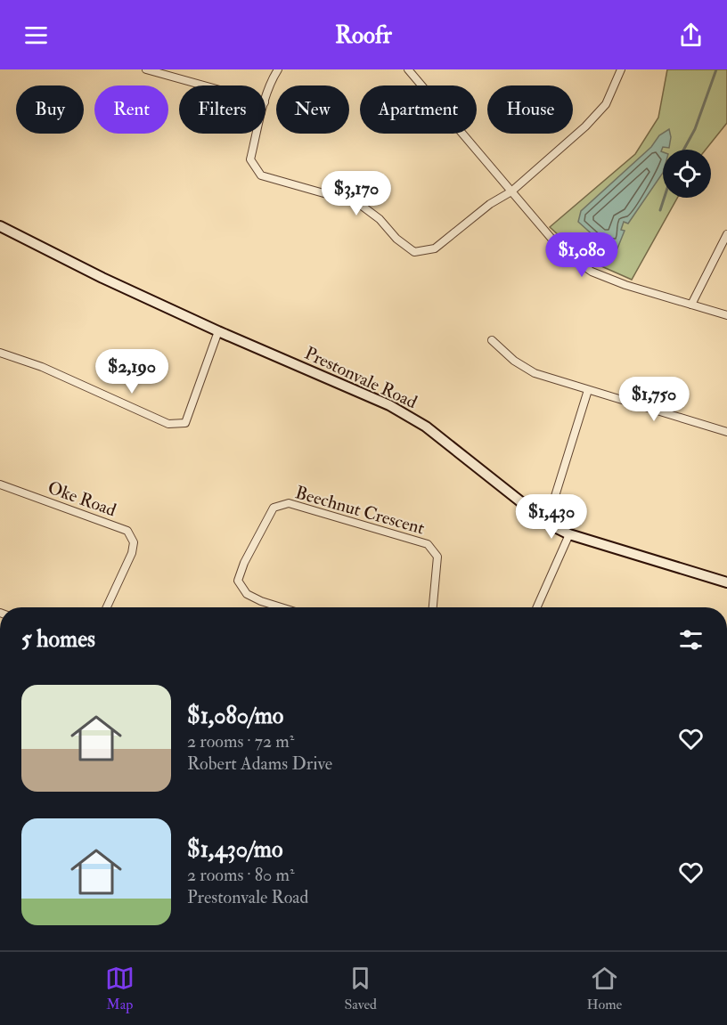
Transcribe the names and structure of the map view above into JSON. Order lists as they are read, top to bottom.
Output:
{
  "streets": {
    "street": ["Prestonvale Road", "Oke Road", "Beechnut Crescent"]
  },
  "page": {
    "header": "Roofr",
    "chip": [
      "Buy",
      "Rent",
      "Filters",
      "New",
      "Apartment",
      "House"
    ],
    "price": [
      "$3,170",
      "$1,080",
      "$2,190",
      "$1,750",
      "$1,430"
    ],
    "heading": "5 homes",
    "list": [
      {
        "name": "$1,080/mo",
        "note": "2 rooms · 72 m² · Robert Adams Drive"
      },
      {
        "name": "$1,430/mo",
        "note": "2 rooms · 80 m² · Prestonvale Road"
      }
    ],
    "tabs": ["Map", "Saved", "Home"]
  }
}
